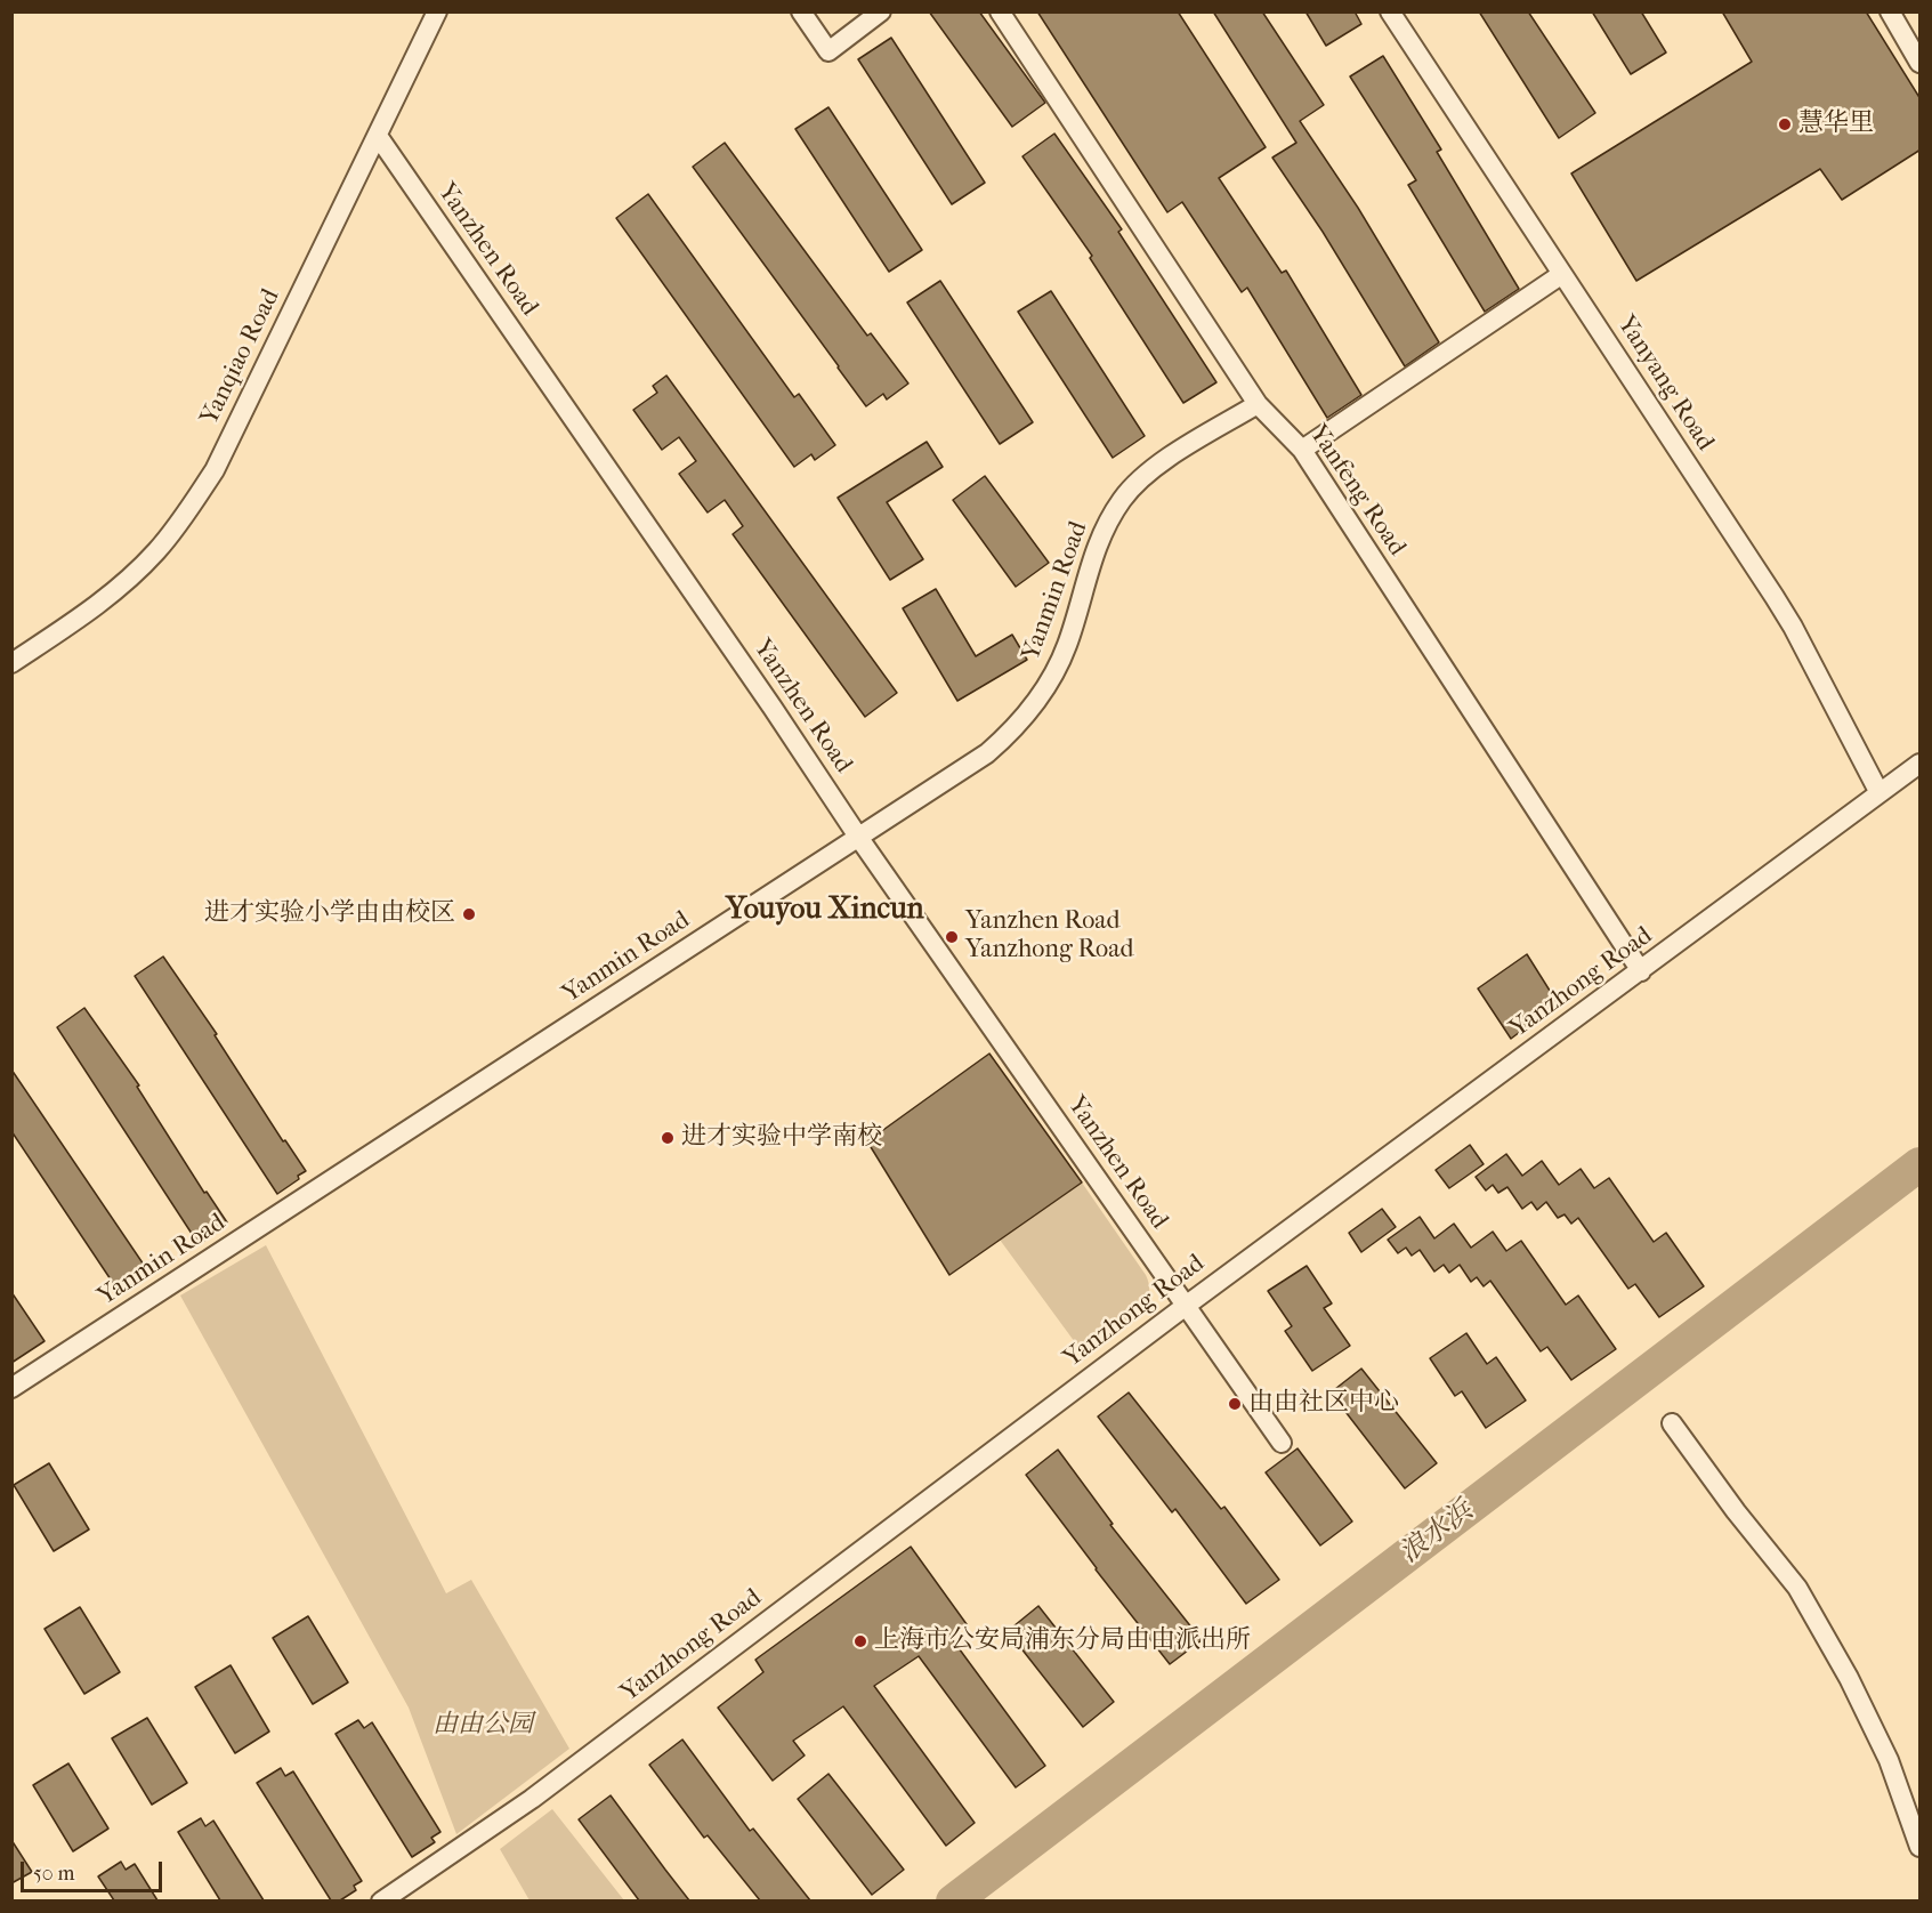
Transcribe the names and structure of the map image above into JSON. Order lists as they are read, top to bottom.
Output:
{
  "streets": {
    "street": [
      "Yanzhen Road",
      "Yanqiao Road",
      "Yanyang Road",
      "Yanfeng Road",
      "Yanmin Road",
      "Yanzhong Road"
    ]
  },
  "crossings": [
    ["Yanzhen Road", "Yanqiao Road"],
    ["Yanzhen Road", "Yanmin Road"],
    ["Yanzhen Road", "Yanzhong Road"],
    ["Yanyang Road", "Yanzhong Road"],
    ["Yanfeng Road", "Yanmin Road"],
    ["Yanfeng Road", "Yanzhong Road"]
  ],
  "districts": ["Youyou Xincun"],
  "water": ["浪水浜"],
  "parks": ["由由公园"],
  "places": [
    "慧华里",
    "进才实验小学由由校区",
    "Yanzhen Road Yanzhong Road",
    "进才实验中学南校",
    "由由社区中心",
    "上海市公安局浦东分局由由派出所"
  ],
  "scale_bar": "50 m"
}
